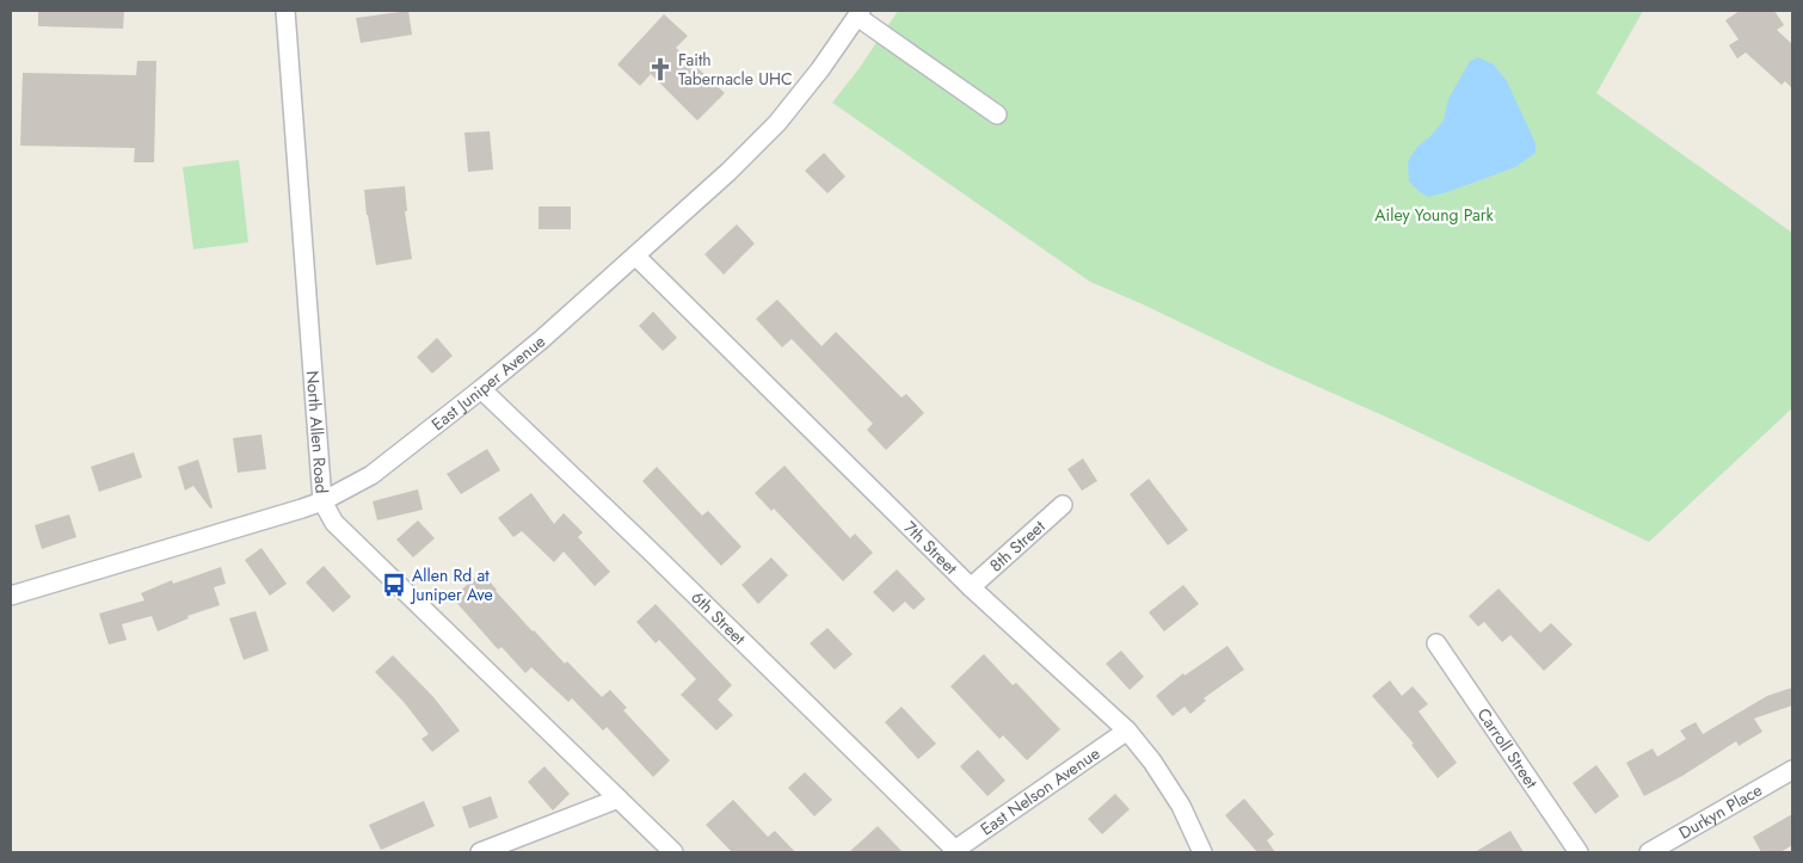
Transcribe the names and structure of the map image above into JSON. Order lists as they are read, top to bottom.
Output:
{
  "streets": {
    "street": [
      "East Juniper Avenue",
      "North Allen Road",
      "8th Street",
      "7th Street",
      "6th Street",
      "Carroll Street",
      "East Nelson Avenue",
      "Durkyn Place"
    ]
  },
  "crossings": [
    ["East Juniper Avenue", "North Allen Road"],
    ["East Juniper Avenue", "7th Street"],
    ["East Juniper Avenue", "6th Street"],
    ["8th Street", "7th Street"],
    ["7th Street", "East Nelson Avenue"],
    ["6th Street", "East Nelson Avenue"]
  ],
  "parks": ["Ailey Young Park"],
  "places": {
    "church": ["Faith Tabernacle UHC"],
    "bus stop": ["Allen Rd at Juniper Ave"]
  }
}
